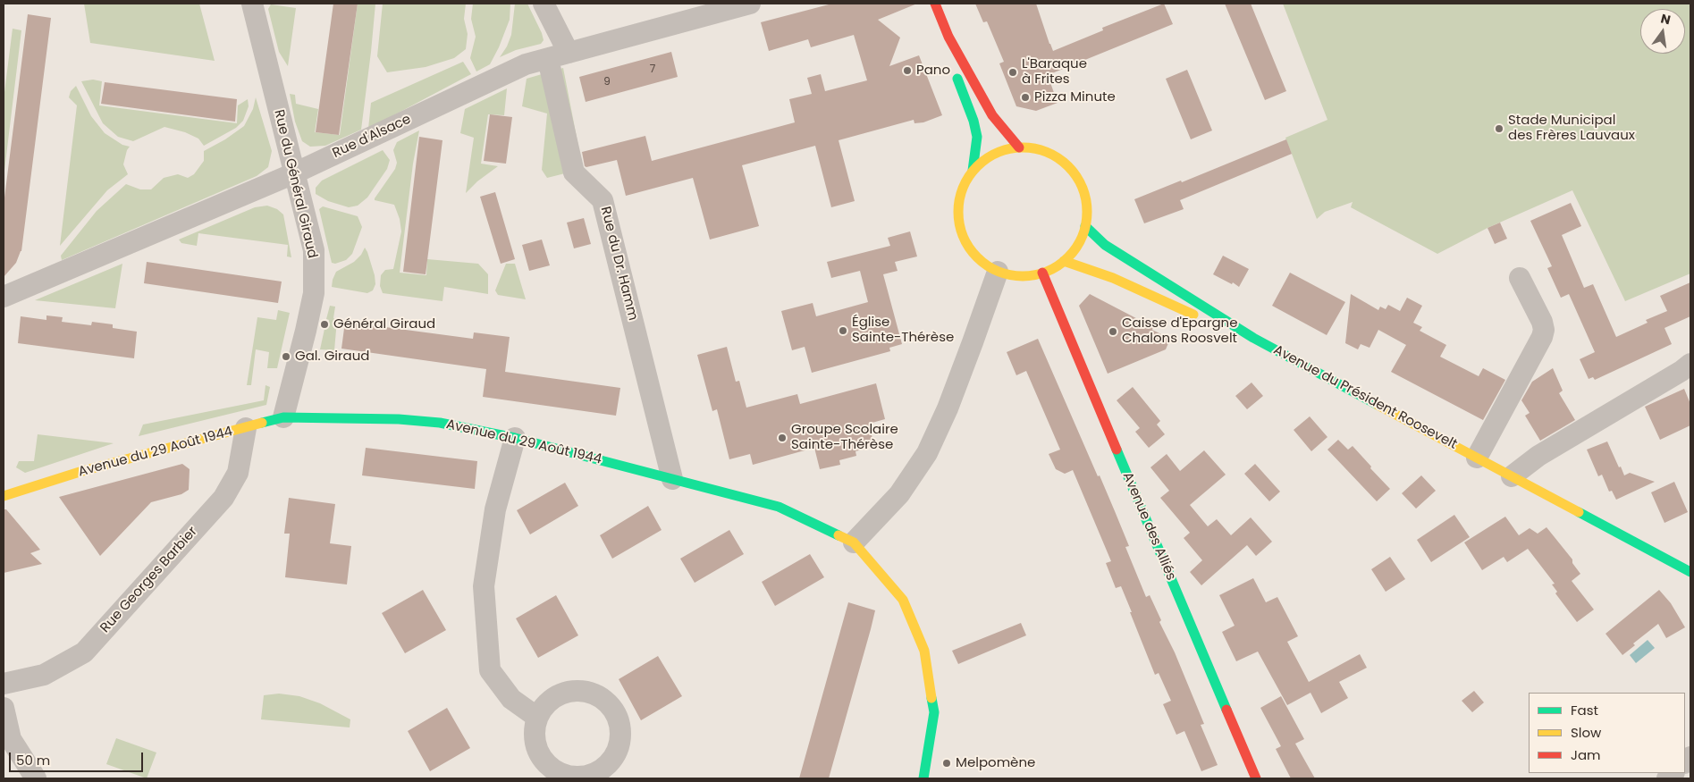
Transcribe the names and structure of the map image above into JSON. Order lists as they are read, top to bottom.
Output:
{
  "streets": {
    "street": [
      "Rue d'Alsace",
      "Rue du Général Giraud",
      "Rue du Dr. Hamm",
      "Avenue du Président Roosevelt",
      "Avenue du 29 Août 1944",
      "Avenue des Alliés",
      "Rue Georges Barbier"
    ]
  },
  "crossings": [
    ["Rue d'Alsace", "Rue du Général Giraud"],
    ["Rue d'Alsace", "Rue du Dr. Hamm"],
    ["Rue du Général Giraud", "Avenue du 29 Août 1944"],
    ["Rue du Dr. Hamm", "Avenue du 29 Août 1944"],
    ["Avenue du Président Roosevelt", "Avenue des Alliés"],
    ["Avenue du 29 Août 1944", "Rue Georges Barbier"]
  ],
  "places": [
    "Pano",
    "L'Baraque à Frites",
    "Pizza Minute",
    "Stade Municipal des Frères Lauvaux",
    "Général Giraud",
    "Église Sainte-Thérèse",
    "Caisse d'Epargne Chalons Roosvelt",
    "Gal. Giraud",
    "Groupe Scolaire Sainte-Thérèse",
    "Melpomène"
  ],
  "house_numbers": ["7", "9"],
  "legend": ["Fast", "Slow", "Jam"],
  "scale_bar": "50 m",
  "north": "top"
}
